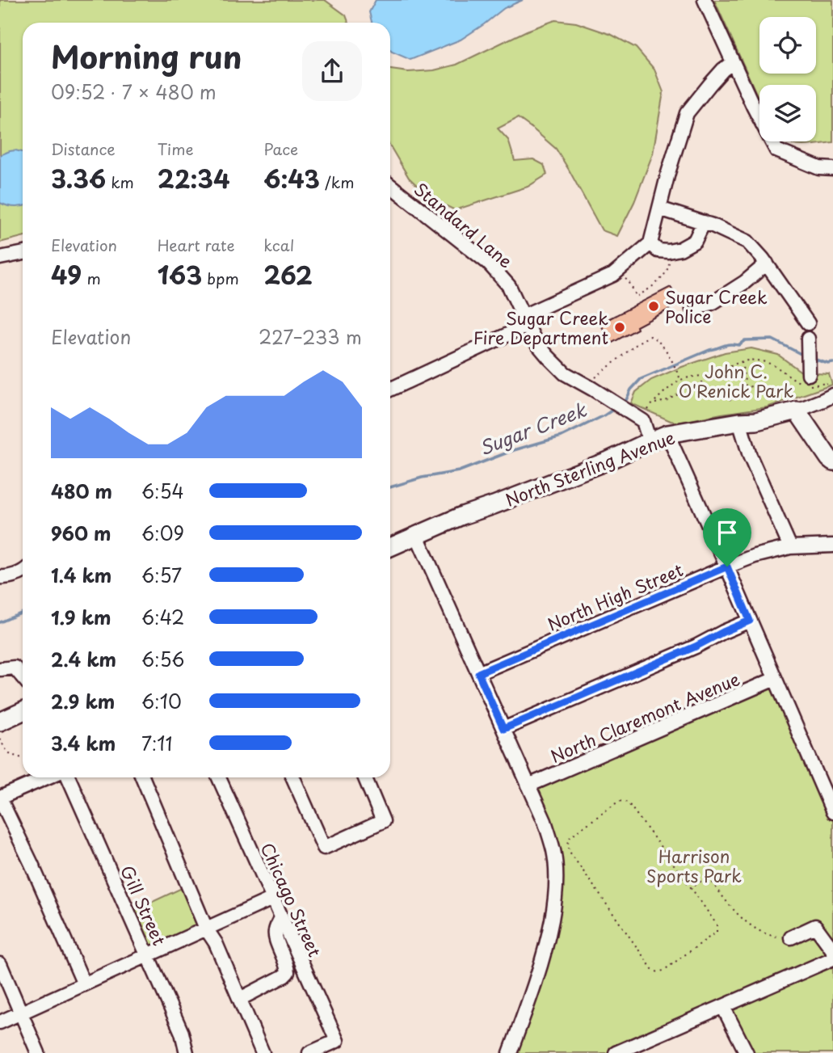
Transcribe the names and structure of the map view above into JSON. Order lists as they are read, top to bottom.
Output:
{
  "streets": {
    "main road": ["North Sterling Avenue"],
    "street": [
      "Standard Lane",
      "North High Street",
      "North Claremont Avenue",
      "Chicago Street",
      "Gill Street"
    ]
  },
  "crossings": [
    ["Standard Lane", "North Sterling Avenue"]
  ],
  "water": ["Sugar Creek"],
  "parks": ["John C. O'Renick Park", "Harrison Sports Park"],
  "places": ["Sugar Creek Police", "Sugar Creek Fire Department"],
  "page": {
    "heading": ["Morning run", "09:52 · 7 × 480 m"],
    "stats": [
      ["Distance", "3.36 km"],
      ["Time", "22:34"],
      ["Pace", "6:43 /km"],
      ["Elevation", "49 m"],
      ["Heart rate", "163 bpm"],
      ["kcal", "262"]
    ],
    "chart": ["Elevation", "227–233 m"],
    "list": [
      {
        "name": "480 m",
        "note": "6:54"
      },
      {
        "name": "960 m",
        "note": "6:09"
      },
      {
        "name": "1.4 km",
        "note": "6:57"
      },
      {
        "name": "1.9 km",
        "note": "6:42"
      },
      {
        "name": "2.4 km",
        "note": "6:56"
      },
      {
        "name": "2.9 km",
        "note": "6:10"
      },
      {
        "name": "3.4 km",
        "note": "7:11"
      }
    ]
  }
}
